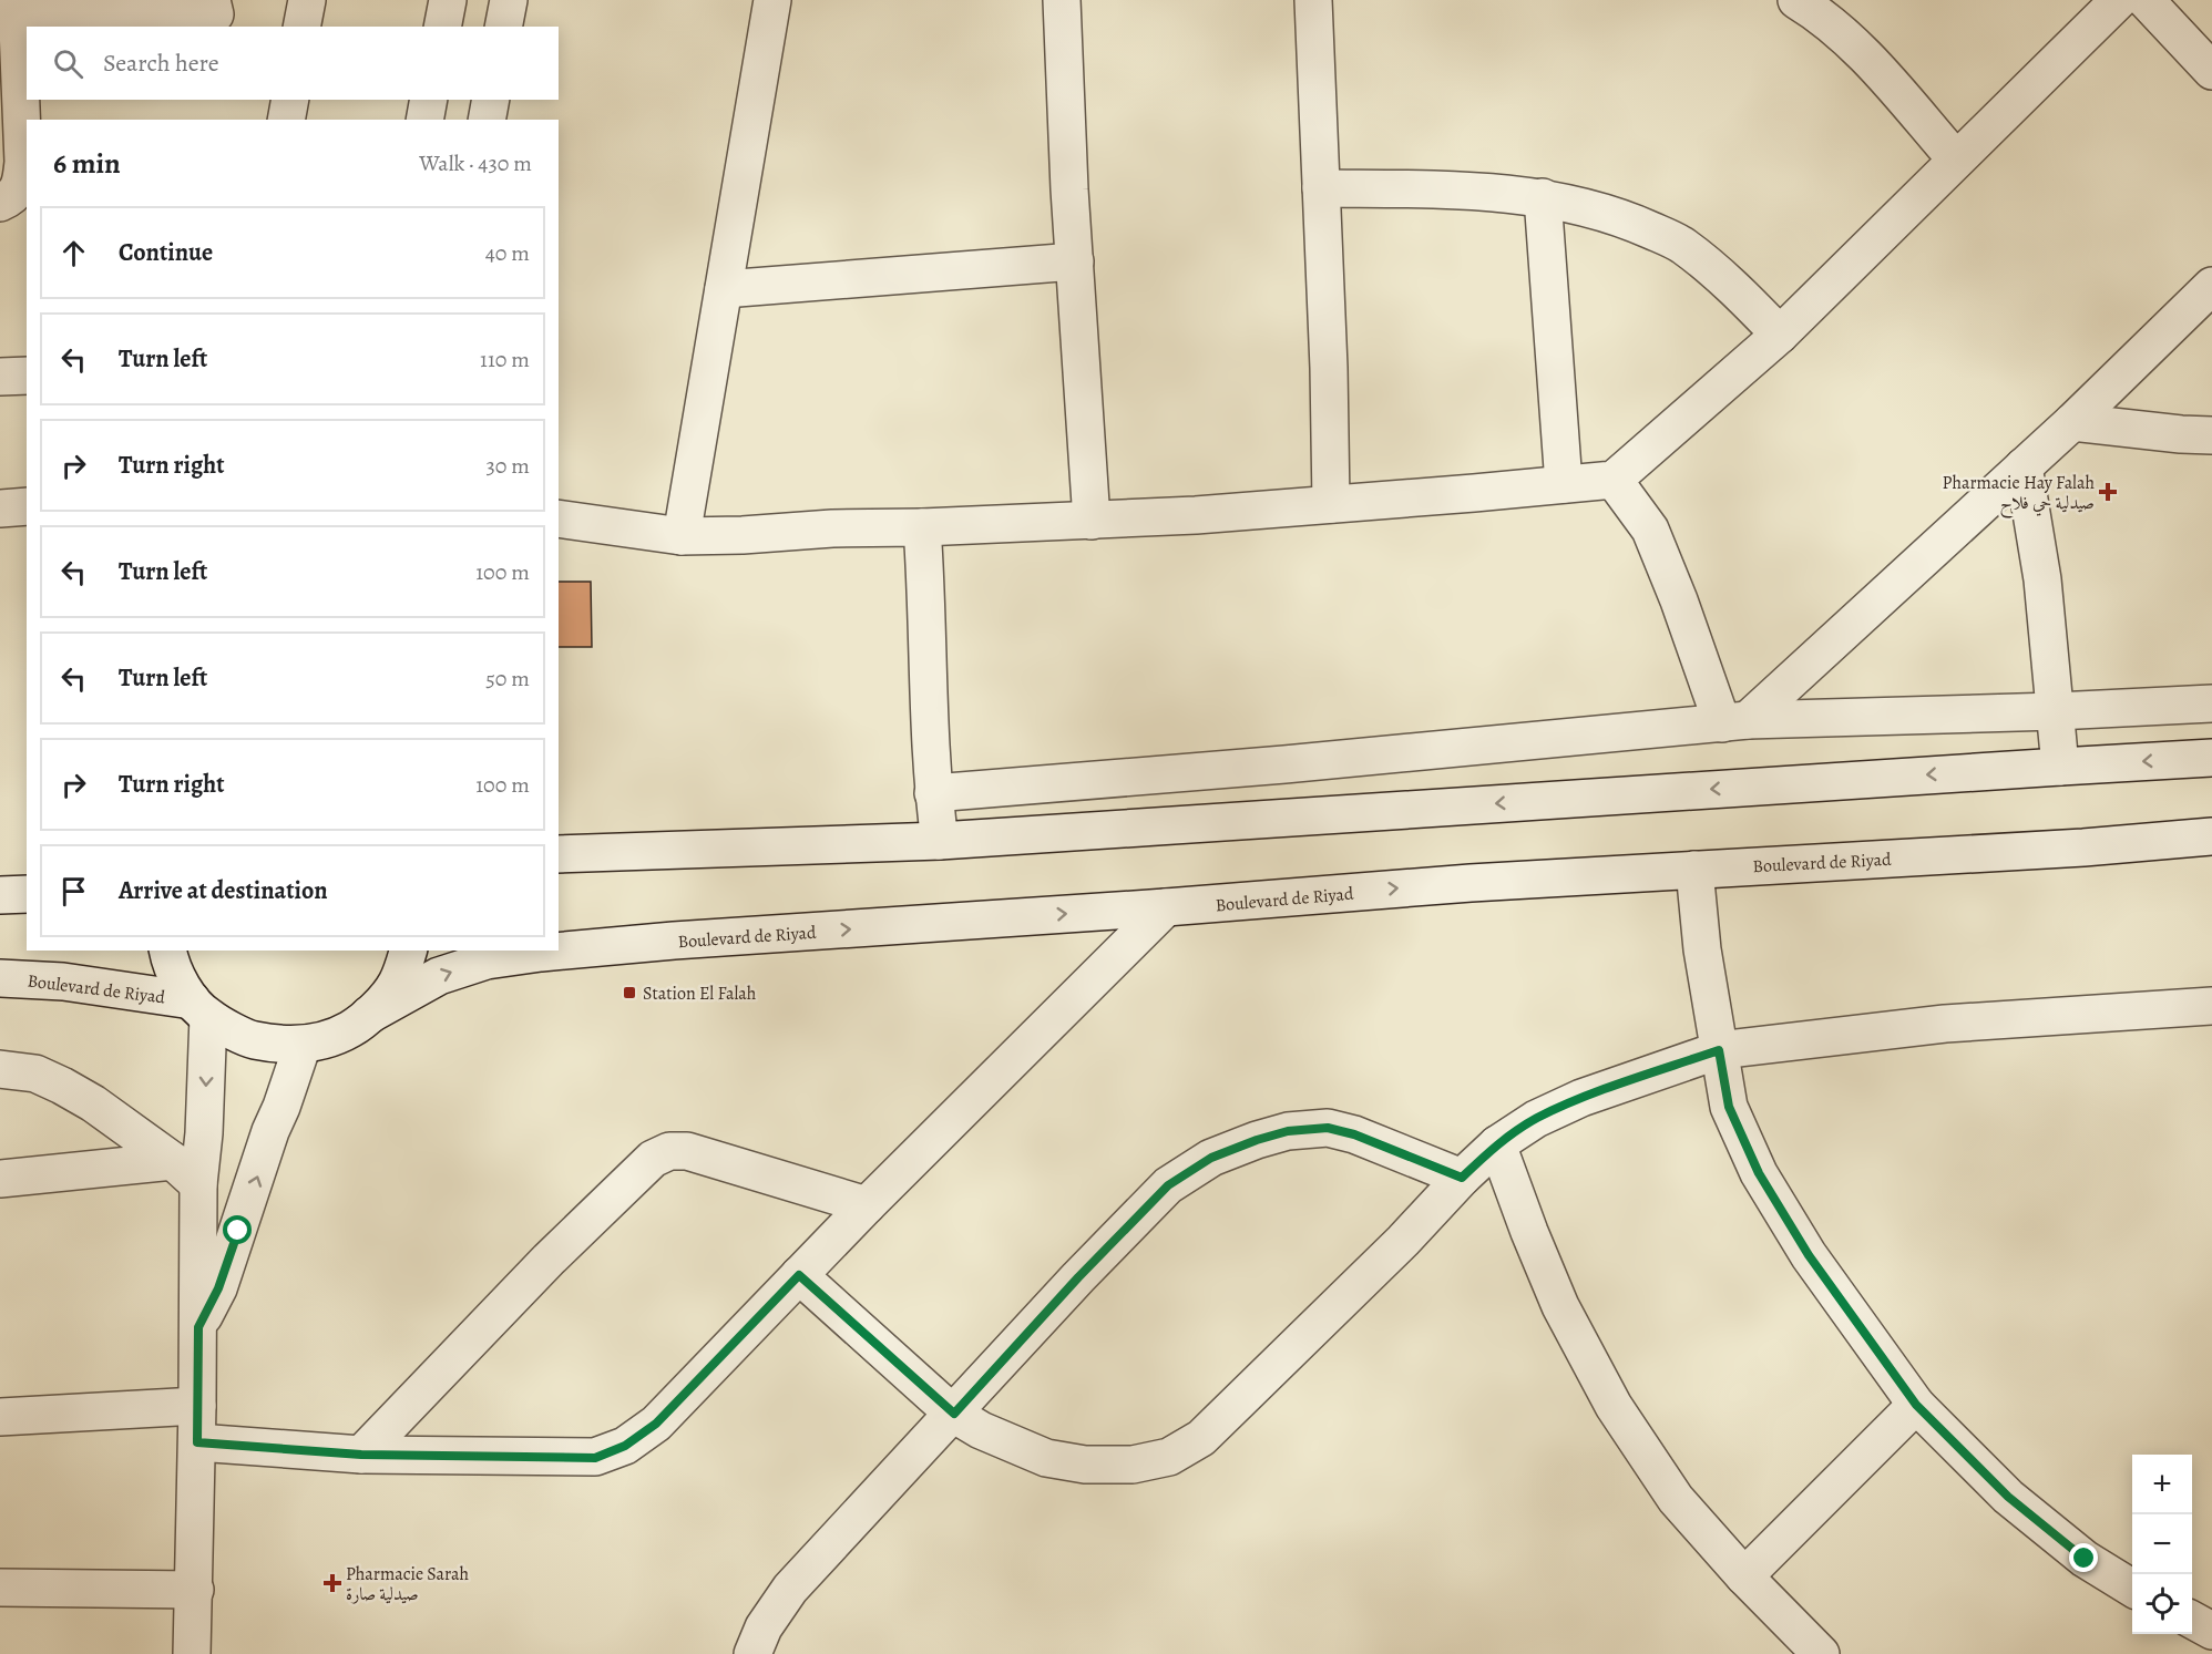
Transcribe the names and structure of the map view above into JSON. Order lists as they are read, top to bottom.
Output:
{
  "streets": {
    "street": ["Boulevard de Riyad"]
  },
  "places": {
    "health": ["Pharmacie Hay Falah صيدلية حي فلاح", "Pharmacie Sarah صيدلية صارة"],
    "transit": ["Station El Falah"]
  },
  "page": {
    "search": "Search here",
    "heading": ["6 min", "Walk · 430 m"],
    "list": [
      ["Continue", "40 m"],
      ["Turn left", "110 m"],
      ["Turn right", "30 m"],
      ["Turn left", "100 m"],
      ["Turn left", "50 m"],
      ["Turn right", "100 m"],
      "Arrive at destination"
    ],
    "map_buttons": ["+", "−"]
  }
}
